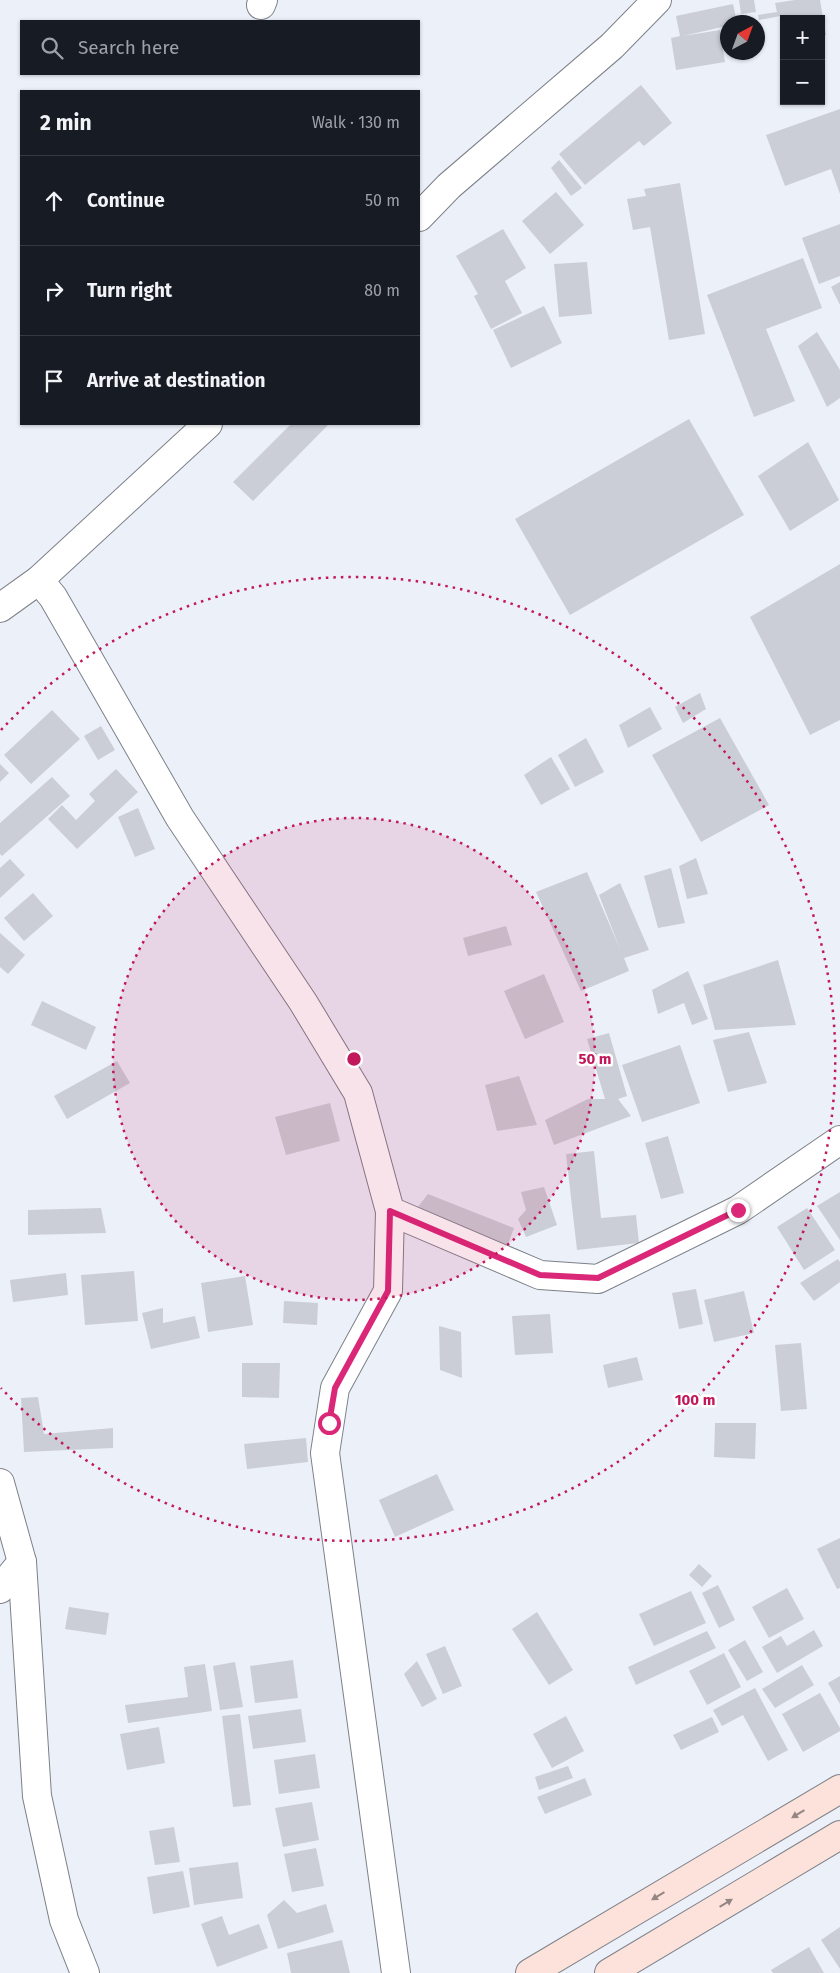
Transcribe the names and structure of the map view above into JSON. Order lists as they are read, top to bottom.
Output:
{
  "north": "top right",
  "page": {
    "map_buttons": ["+", "−"],
    "search": "Search here",
    "heading": ["2 min", "Walk · 130 m"],
    "list": [
      ["Continue", "50 m"],
      ["Turn right", "80 m"],
      "Arrive at destination"
    ]
  },
  "rings": ["50 m", "100 m"]
}
